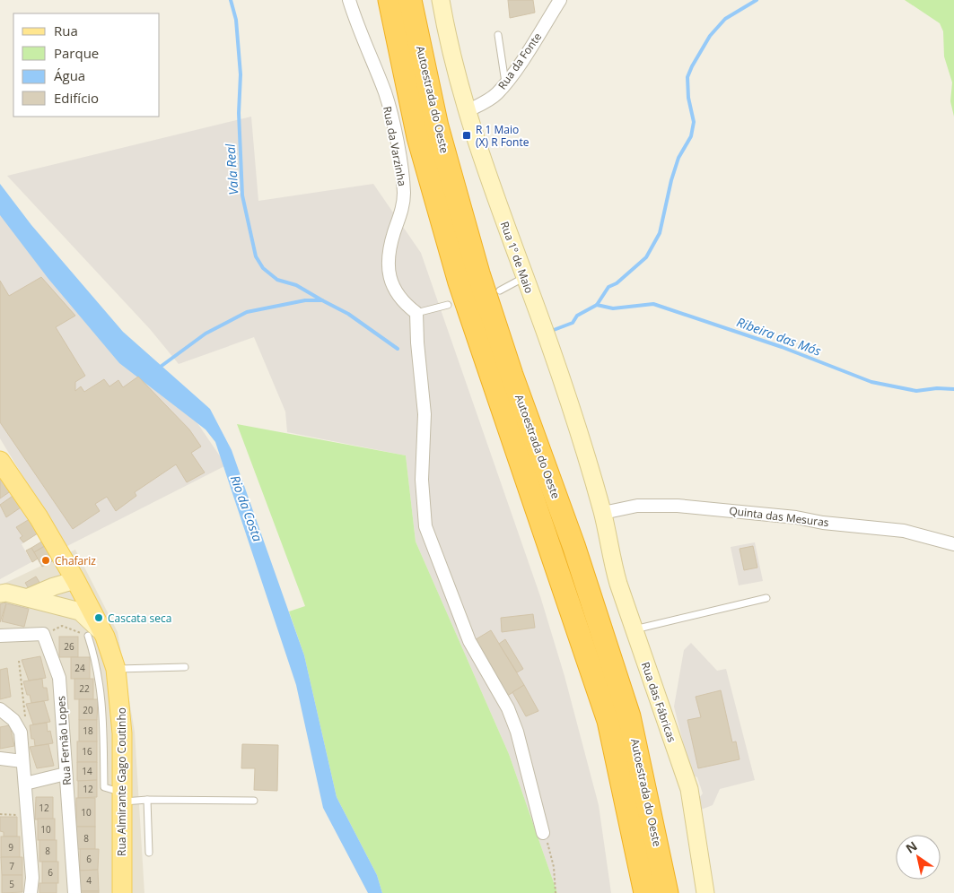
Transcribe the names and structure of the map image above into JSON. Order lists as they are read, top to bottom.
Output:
{
  "streets": {
    "highway": ["Autoestrada do Oeste"],
    "main road": ["Rua Almirante Gago Coutinho"],
    "street": [
      "Rua da Fonte",
      "Rua da Varzinha",
      "Rua 1º de Maio",
      "Quinta das Mesuras",
      "Rua das Fábricas",
      "Rua Fernão Lopes"
    ]
  },
  "crossings": [
    ["Rua da Fonte", "Rua 1º de Maio"],
    ["Rua 1º de Maio", "Quinta das Mesuras"],
    ["Rua 1º de Maio", "Rua das Fábricas"],
    ["Quinta das Mesuras", "Rua das Fábricas"]
  ],
  "water": ["Vala Real", "Ribeira das Mós", "Rio da Costa"],
  "places": {
    "transit": ["R 1 Maio (X) R Fonte"],
    "other": ["Chafariz", "Cascata seca"]
  },
  "house_numbers": [
    "26",
    "24",
    "22",
    "20",
    "18",
    "16",
    "14",
    "12",
    "12",
    "10",
    "10",
    "8",
    "9",
    "8",
    "6",
    "7",
    "6",
    "4",
    "5"
  ],
  "legend": [
    "Rua",
    "Parque",
    "Água",
    "Edifício"
  ],
  "north": "top left"
}
